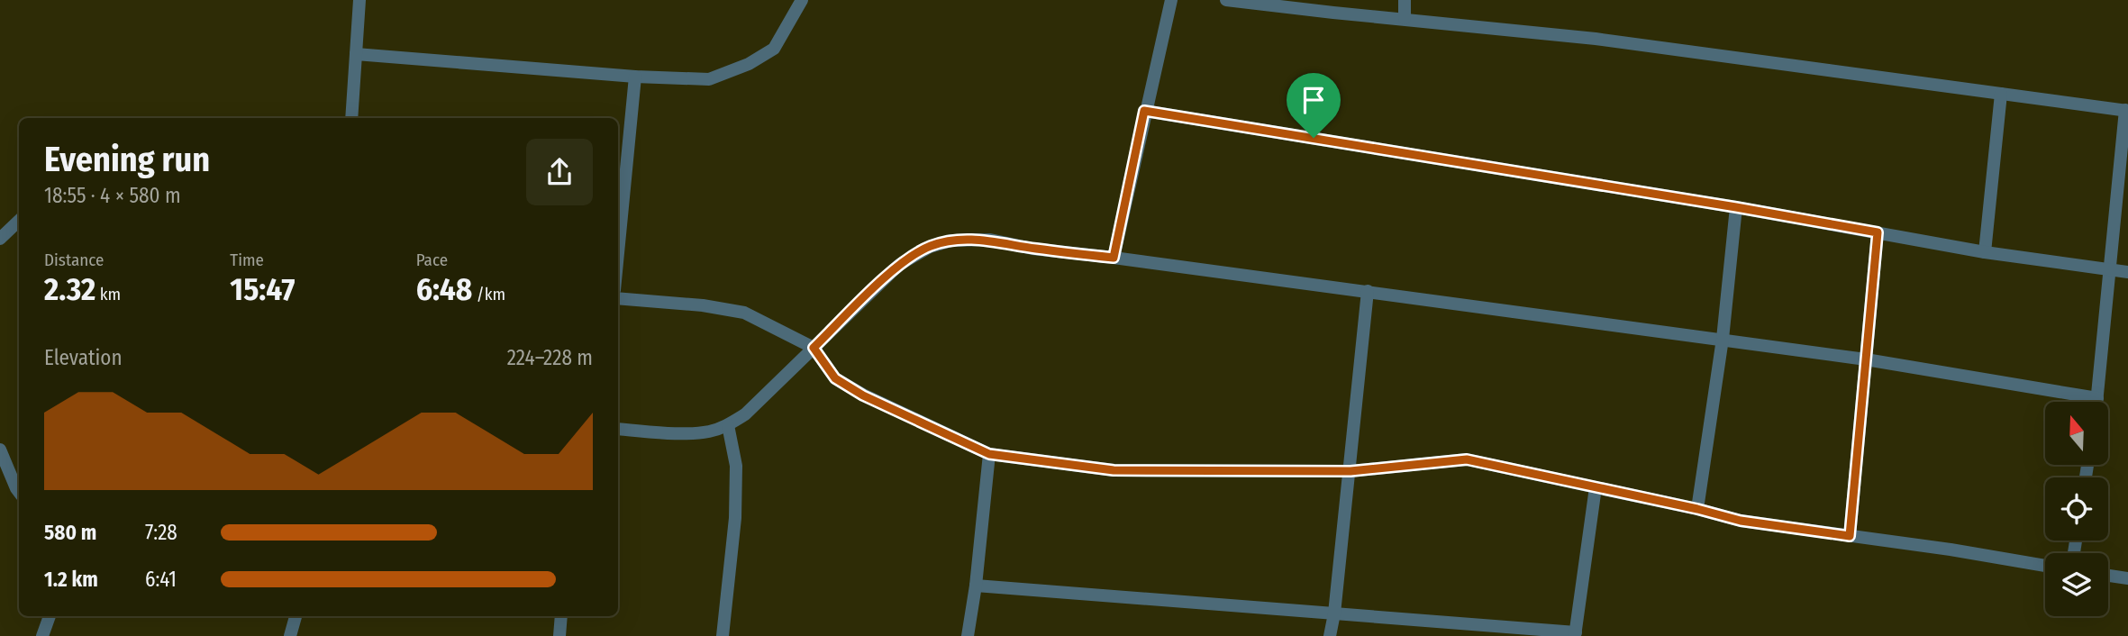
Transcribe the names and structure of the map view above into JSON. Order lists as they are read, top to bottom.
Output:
{
  "north": "top",
  "page": {
    "heading": ["Evening run", "18:55 · 4 × 580 m"],
    "stats": [
      ["Distance", "2.32 km"],
      ["Time", "15:47"],
      ["Pace", "6:48 /km"]
    ],
    "chart": ["Elevation", "224–228 m"],
    "list": [
      {
        "name": "580 m",
        "note": "7:28"
      },
      {
        "name": "1.2 km",
        "note": "6:41"
      }
    ]
  }
}
